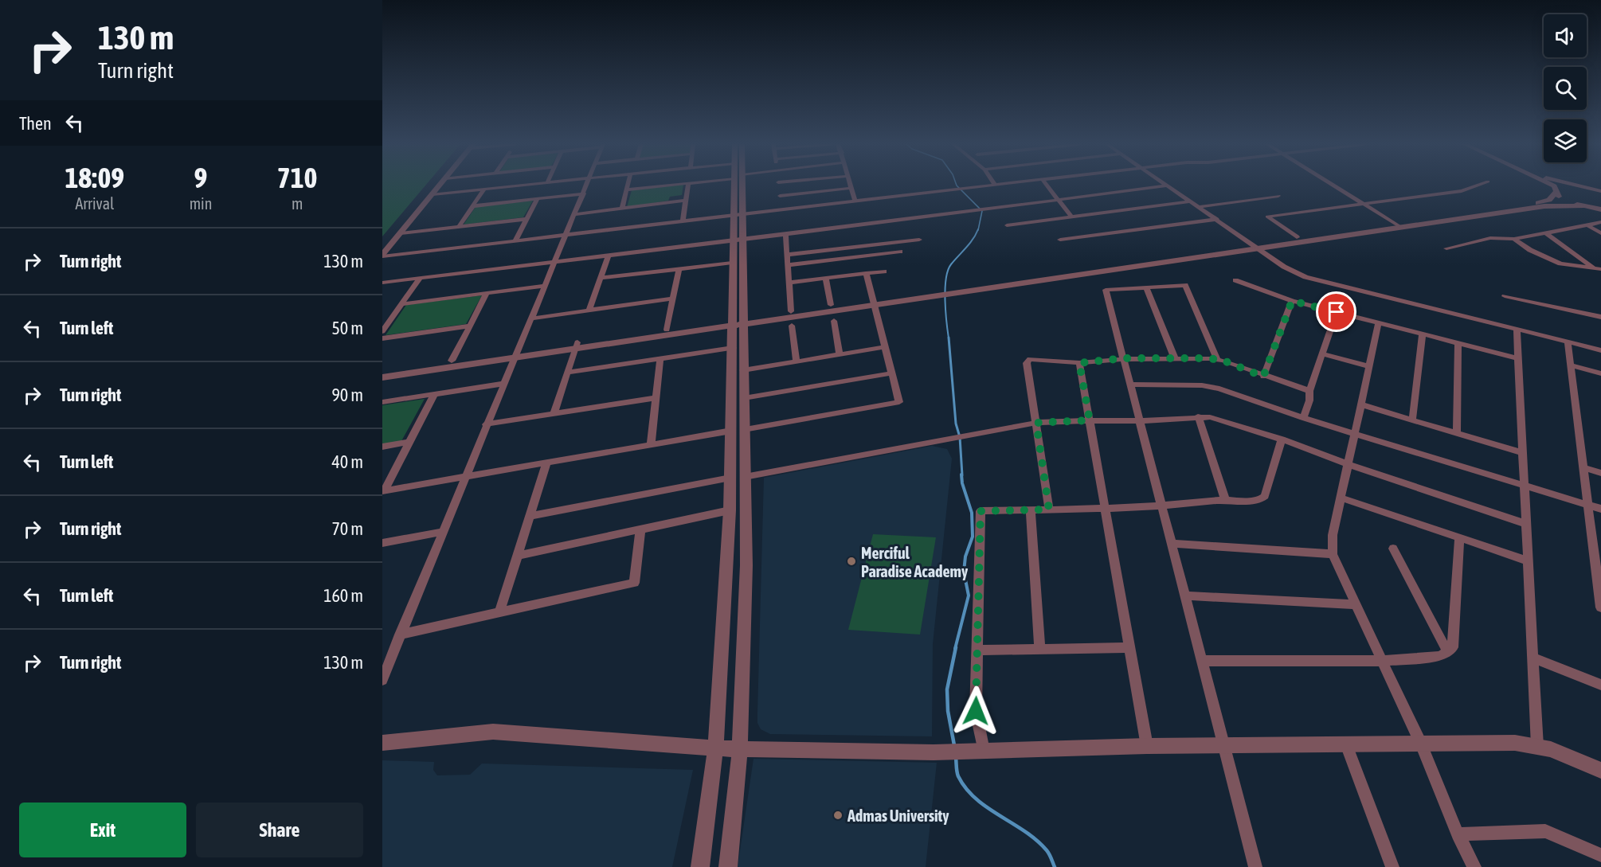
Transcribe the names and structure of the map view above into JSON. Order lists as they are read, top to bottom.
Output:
{
  "places": ["Merciful Paradise Academy", "Admas University"],
  "page": {
    "turn": ["130 m", "Turn right"],
    "then": "Then",
    "eta": [
      "18:09",
      "Arrival",
      "9",
      "min",
      "710",
      "m"
    ],
    "list": [
      {
        "name": "Turn right",
        "value": "130 m"
      },
      {
        "name": "Turn left",
        "value": "50 m"
      },
      {
        "name": "Turn right",
        "value": "90 m"
      },
      {
        "name": "Turn left",
        "value": "40 m"
      },
      {
        "name": "Turn right",
        "value": "70 m"
      },
      {
        "name": "Turn left",
        "value": "160 m"
      },
      {
        "name": "Turn right",
        "value": "130 m"
      }
    ],
    "buttons": ["Exit", "Share"]
  }
}
